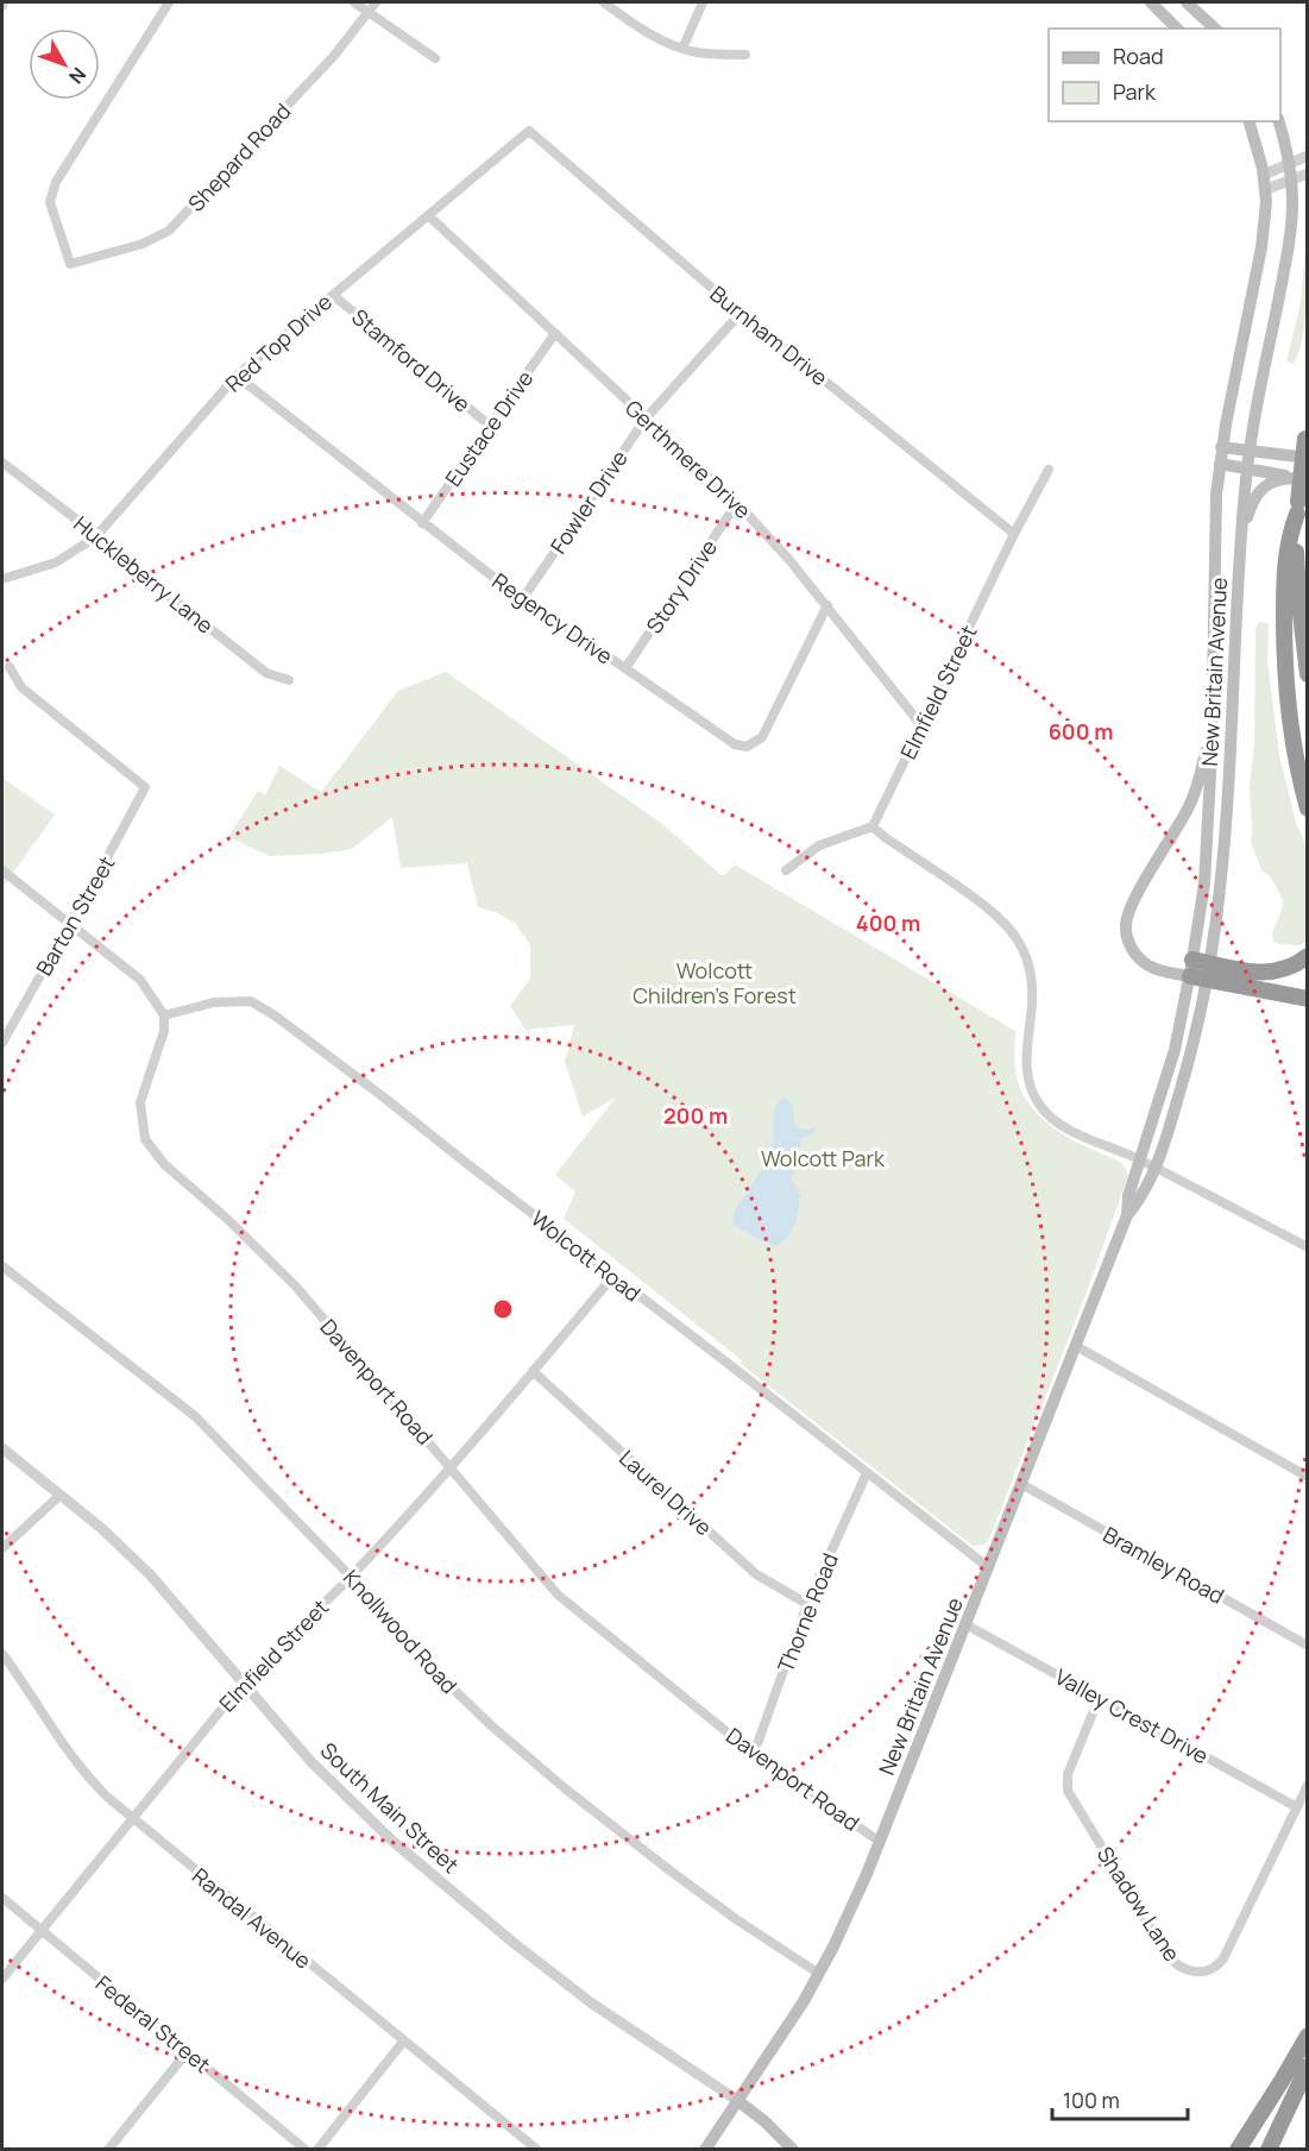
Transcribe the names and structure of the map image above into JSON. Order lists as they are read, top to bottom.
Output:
{
  "streets": {
    "main road": ["New Britain Avenue", "South Main Street"],
    "street": [
      "Shepard Road",
      "Burnham Drive",
      "Red Top Drive",
      "Stamford Drive",
      "Eustace Drive",
      "Gerthmere Drive",
      "Fowler Drive",
      "Huckleberry Lane",
      "Story Drive",
      "Regency Drive",
      "Elmfield Street",
      "Barton Street",
      "Wolcott Road",
      "Davenport Road",
      "Laurel Drive",
      "Bramley Road",
      "Thorne Road",
      "Knollwood Road",
      "Valley Crest Drive",
      "Shadow Lane",
      "Randal Avenue",
      "Federal Street"
    ]
  },
  "crossings": [
    ["Burnham Drive", "Red Top Drive"],
    ["Burnham Drive", "Fowler Drive"],
    ["Burnham Drive", "Elmfield Street"],
    ["Red Top Drive", "Stamford Drive"],
    ["Red Top Drive", "Gerthmere Drive"],
    ["Red Top Drive", "Huckleberry Lane"],
    ["Red Top Drive", "Regency Drive"],
    ["Stamford Drive", "Eustace Drive"],
    ["Eustace Drive", "Gerthmere Drive"],
    ["Eustace Drive", "Regency Drive"],
    ["Gerthmere Drive", "Fowler Drive"],
    ["Gerthmere Drive", "Story Drive"],
    ["Gerthmere Drive", "Regency Drive"],
    ["Gerthmere Drive", "Elmfield Street"],
    ["Fowler Drive", "Regency Drive"],
    ["Story Drive", "Regency Drive"],
    ["New Britain Avenue", "Wolcott Road"],
    ["New Britain Avenue", "Davenport Road"],
    ["New Britain Avenue", "Bramley Road"],
    ["New Britain Avenue", "Knollwood Road"],
    ["New Britain Avenue", "Valley Crest Drive"],
    ["New Britain Avenue", "South Main Street"],
    ["Elmfield Street", "Wolcott Road"],
    ["Elmfield Street", "Davenport Road"],
    ["Elmfield Street", "Laurel Drive"],
    ["Elmfield Street", "Knollwood Road"],
    ["Elmfield Street", "South Main Street"],
    ["Elmfield Street", "Randal Avenue"],
    ["Elmfield Street", "Federal Street"],
    ["Wolcott Road", "Davenport Road"],
    ["Wolcott Road", "Thorne Road"],
    ["Davenport Road", "Thorne Road"],
    ["Laurel Drive", "Thorne Road"],
    ["Valley Crest Drive", "Shadow Lane"]
  ],
  "parks": ["Wolcott Children's Forest", "Wolcott Park"],
  "legend": ["Road", "Park"],
  "scale_bar": "100 m",
  "north": "bottom right",
  "rings": ["600 m", "400 m", "200 m"]
}
